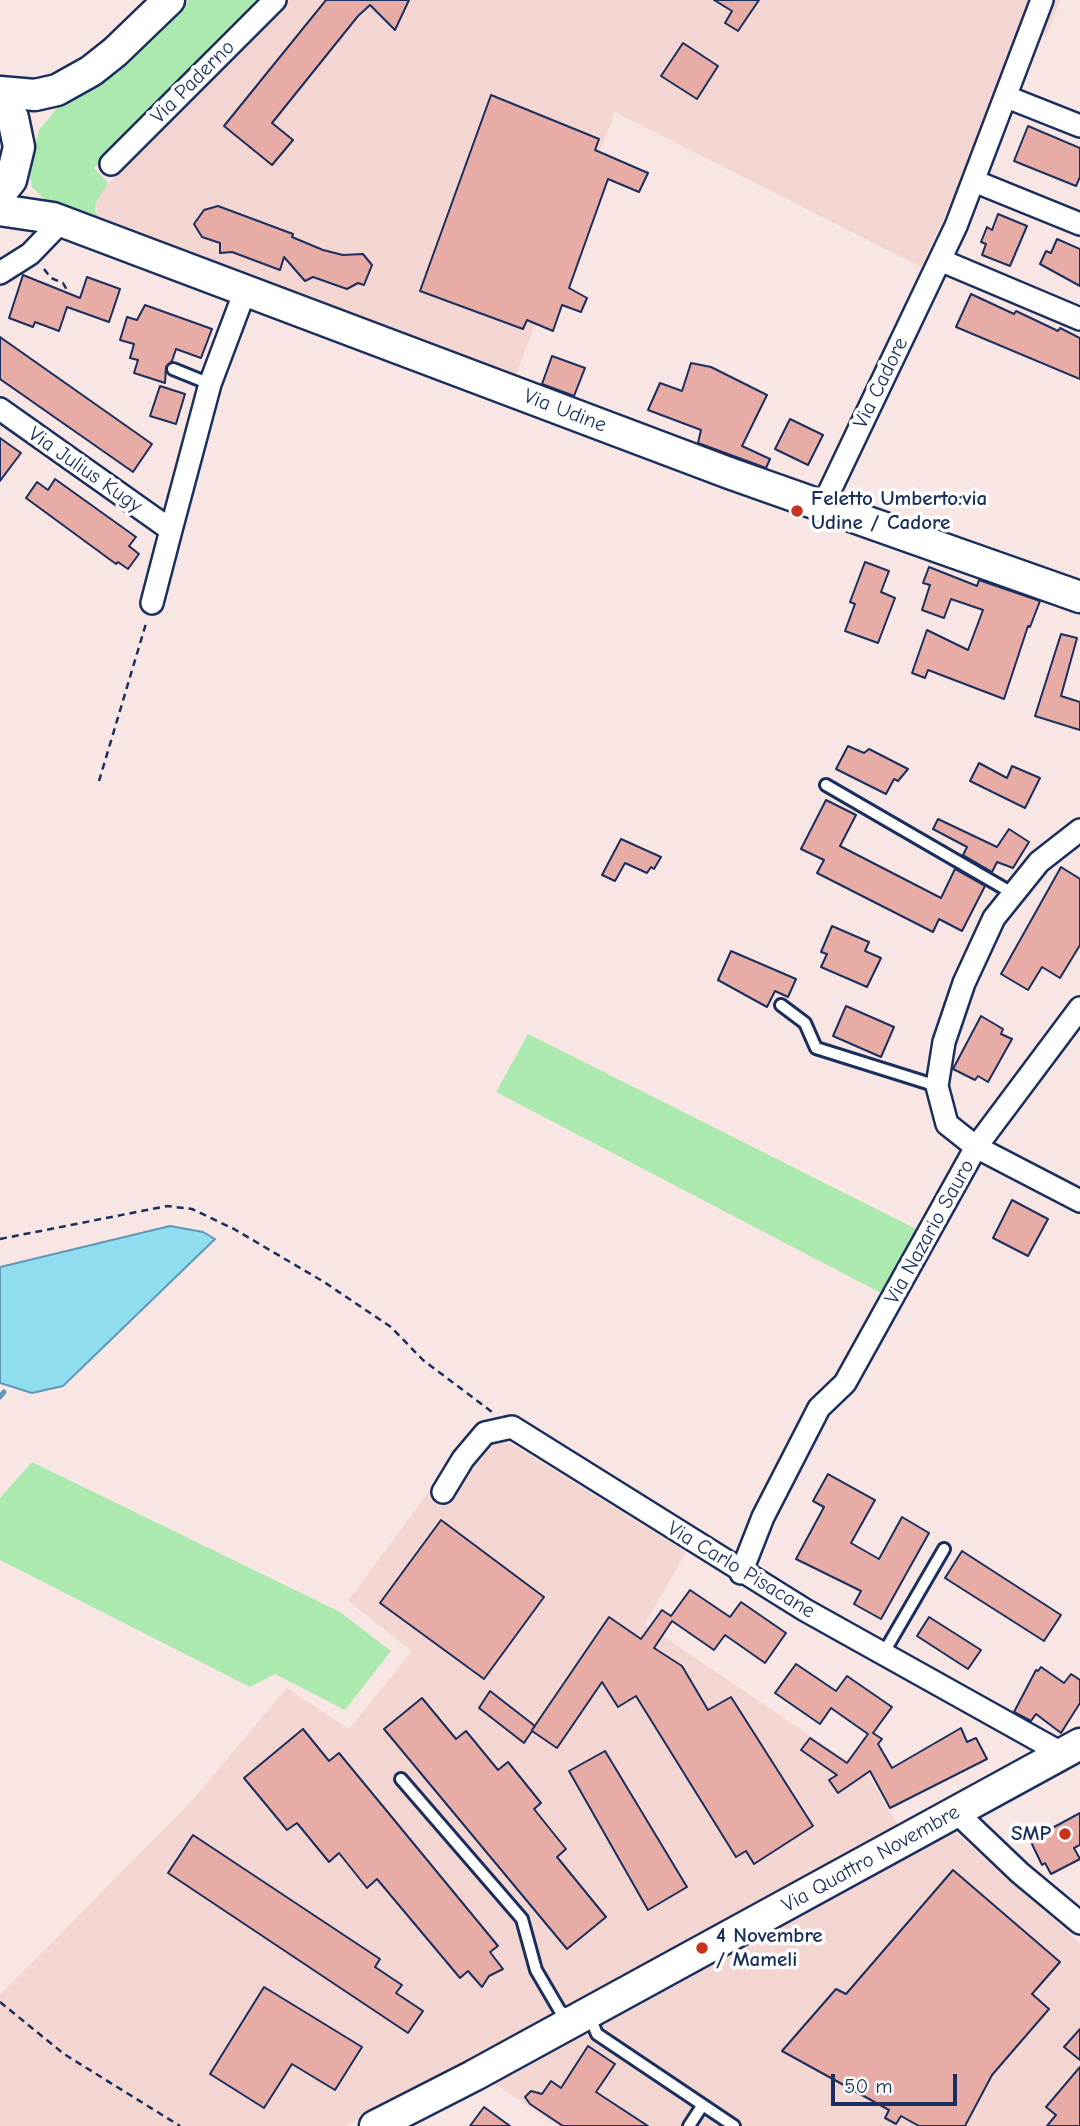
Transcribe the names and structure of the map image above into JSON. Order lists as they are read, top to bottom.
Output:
{
  "streets": {
    "street": [
      "Via Paderno",
      "Via Cadore",
      "Via Udine",
      "Via Julius Kugy",
      "Via Nazario Sauro",
      "Via Carlo Pisacane",
      "Via Quattro Novembre"
    ]
  },
  "crossings": [
    ["Via Cadore", "Via Udine"],
    ["Via Nazario Sauro", "Via Carlo Pisacane"],
    ["Via Carlo Pisacane", "Via Quattro Novembre"]
  ],
  "places": ["Feletto Umberto:via Udine / Cadore", "SMP", "4 Novembre / Mameli"],
  "scale_bar": "50 m"
}
